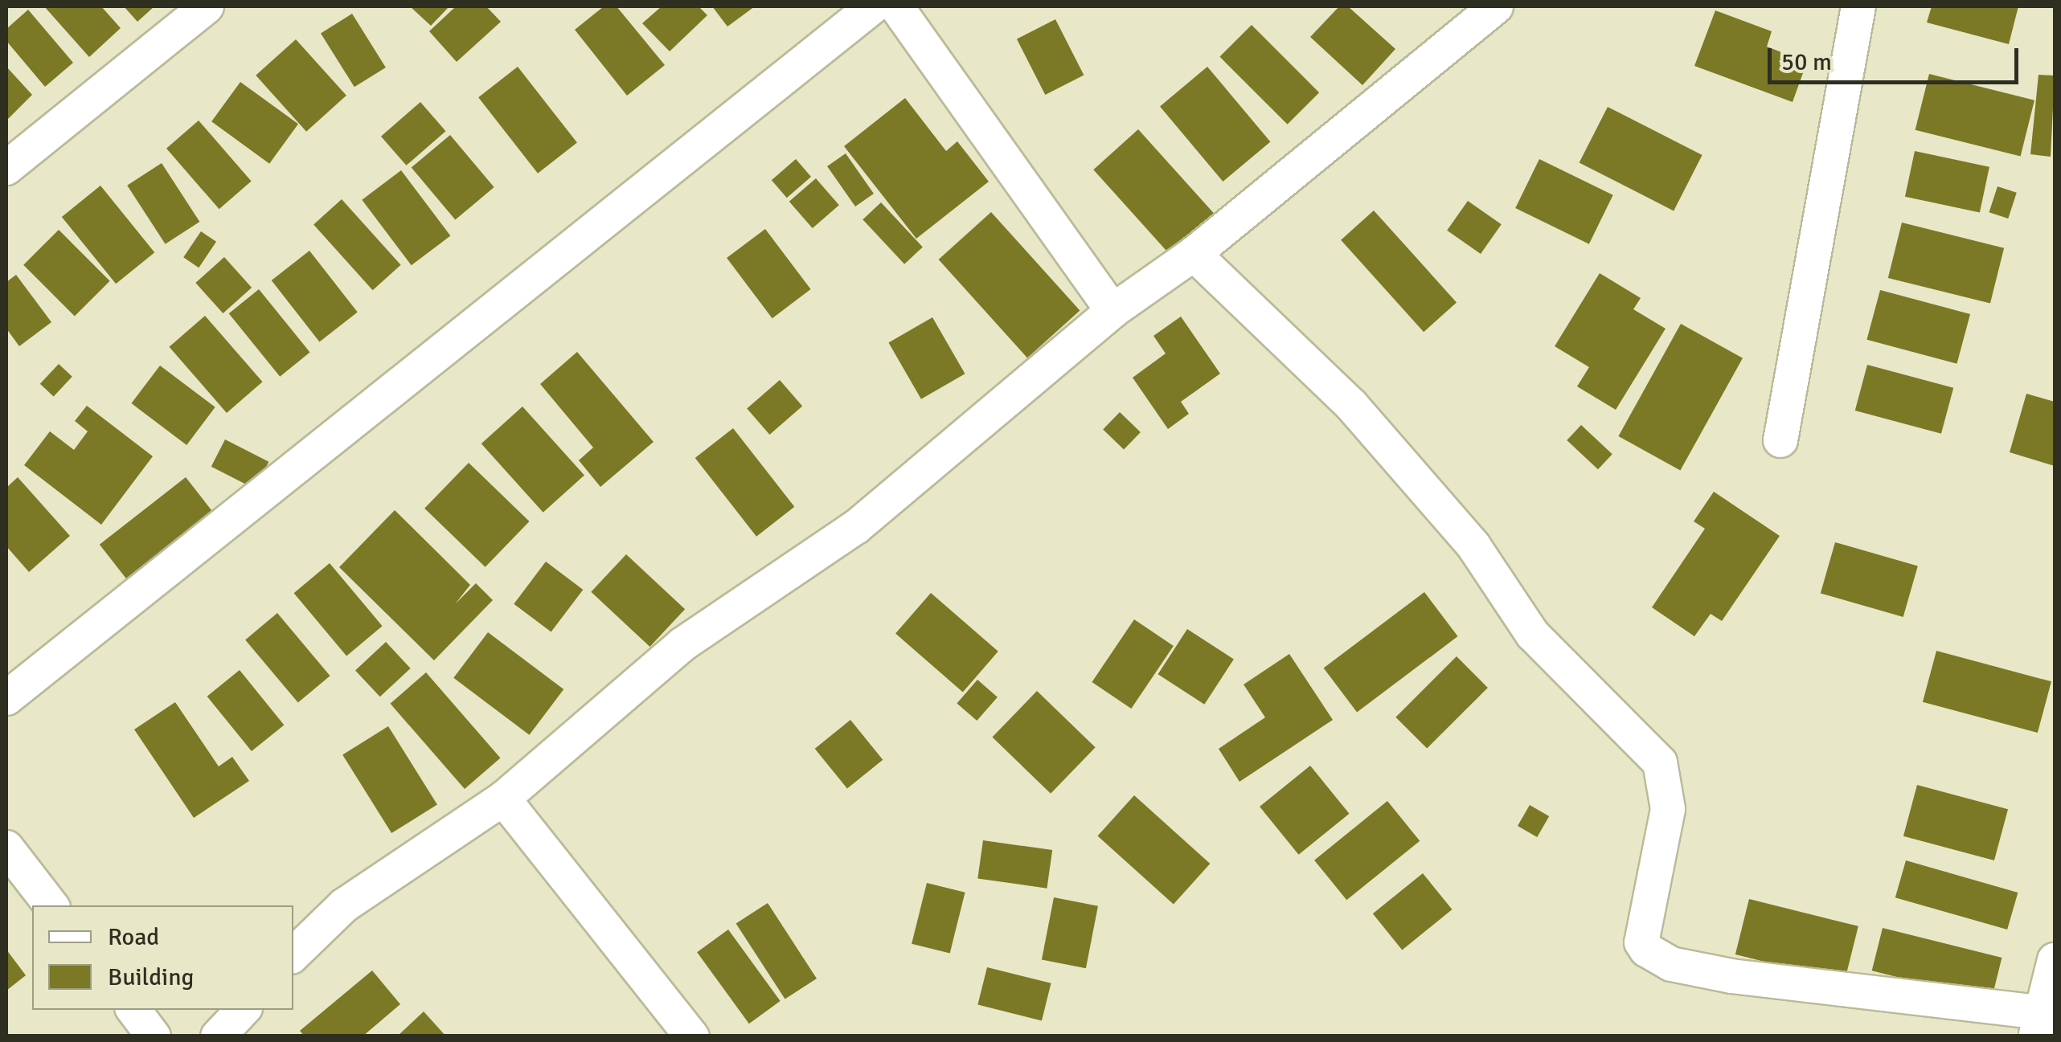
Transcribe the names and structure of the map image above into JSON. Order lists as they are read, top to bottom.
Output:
{
  "legend": ["Road", "Building"],
  "scale_bar": "50 m"
}
